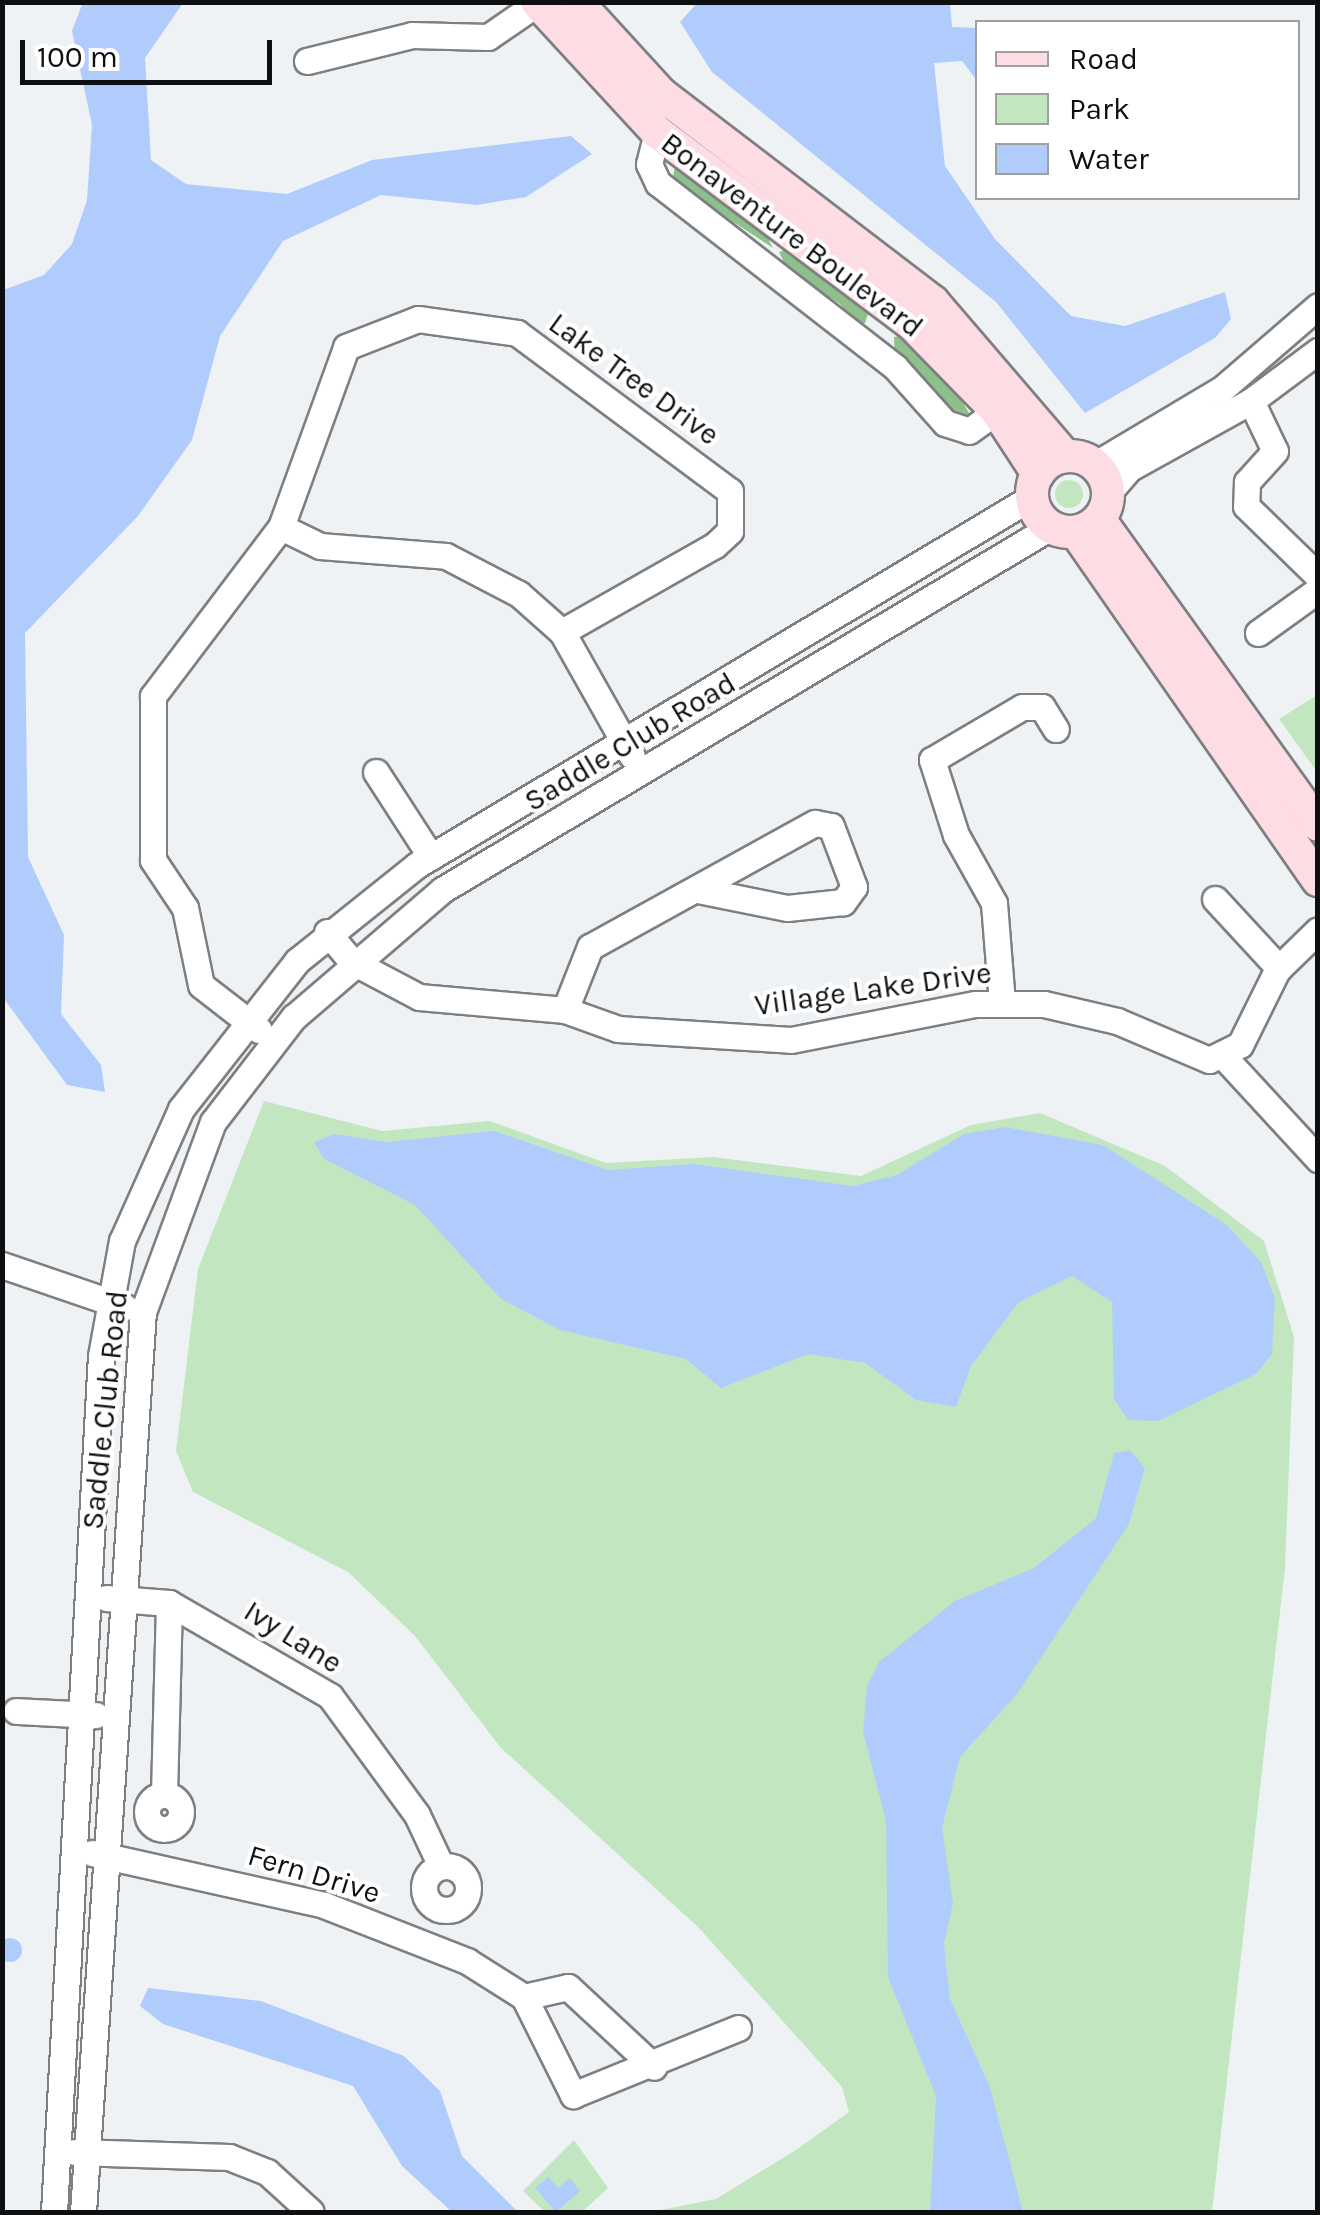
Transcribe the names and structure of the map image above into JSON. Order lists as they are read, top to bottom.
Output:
{
  "streets": {
    "main road": ["Bonaventure Boulevard"],
    "street": [
      "Lake Tree Drive",
      "Saddle Club Road",
      "Village Lake Drive",
      "Ivy Lane",
      "Fern Drive"
    ]
  },
  "crossings": [
    ["Bonaventure Boulevard", "Saddle Club Road"],
    ["Lake Tree Drive", "Saddle Club Road"],
    ["Saddle Club Road", "Village Lake Drive"],
    ["Saddle Club Road", "Ivy Lane"],
    ["Saddle Club Road", "Fern Drive"]
  ],
  "legend": ["Road", "Park", "Water"],
  "scale_bar": "100 m"
}
